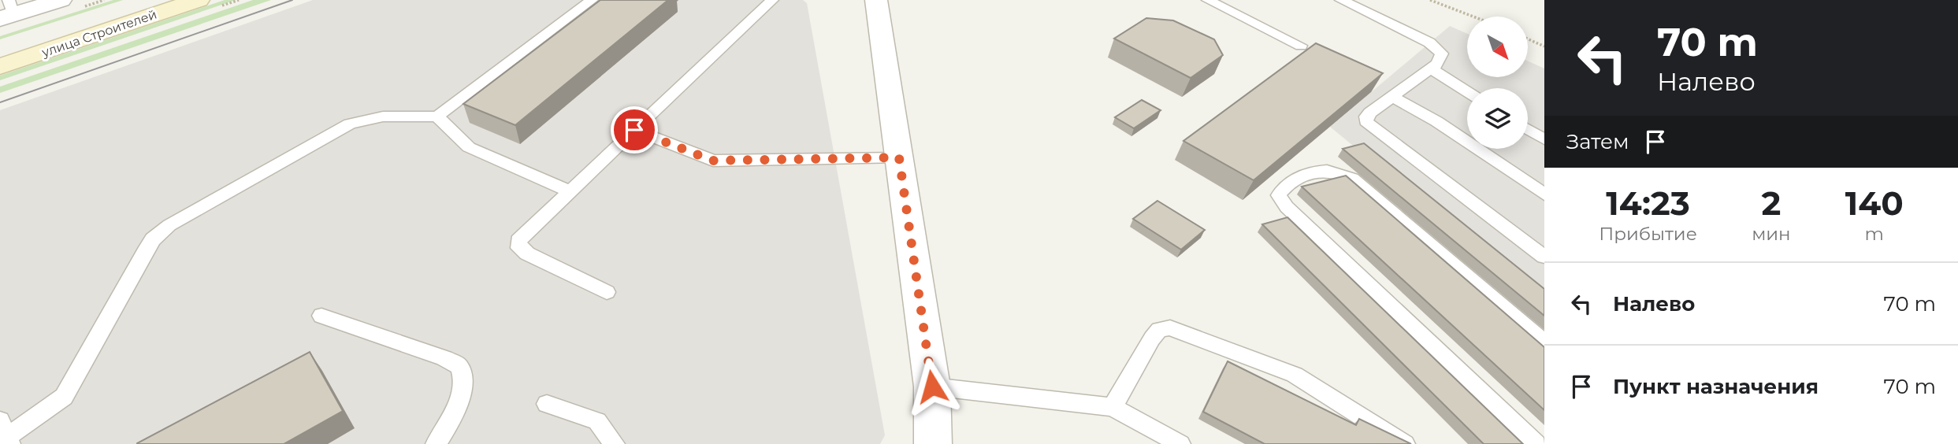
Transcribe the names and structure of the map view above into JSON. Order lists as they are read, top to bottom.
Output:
{
  "streets": {
    "main road": ["улица Строителей"]
  },
  "north": "bottom right",
  "page": {
    "turn": ["70 m", "Налево"],
    "then": "Затем",
    "eta": [
      "14:23",
      "Прибытие",
      "2",
      "мин",
      "140",
      "m"
    ],
    "list": [
      {
        "name": "Налево",
        "value": "70 m"
      },
      {
        "name": "Пункт назначения",
        "value": "70 m"
      }
    ]
  }
}
